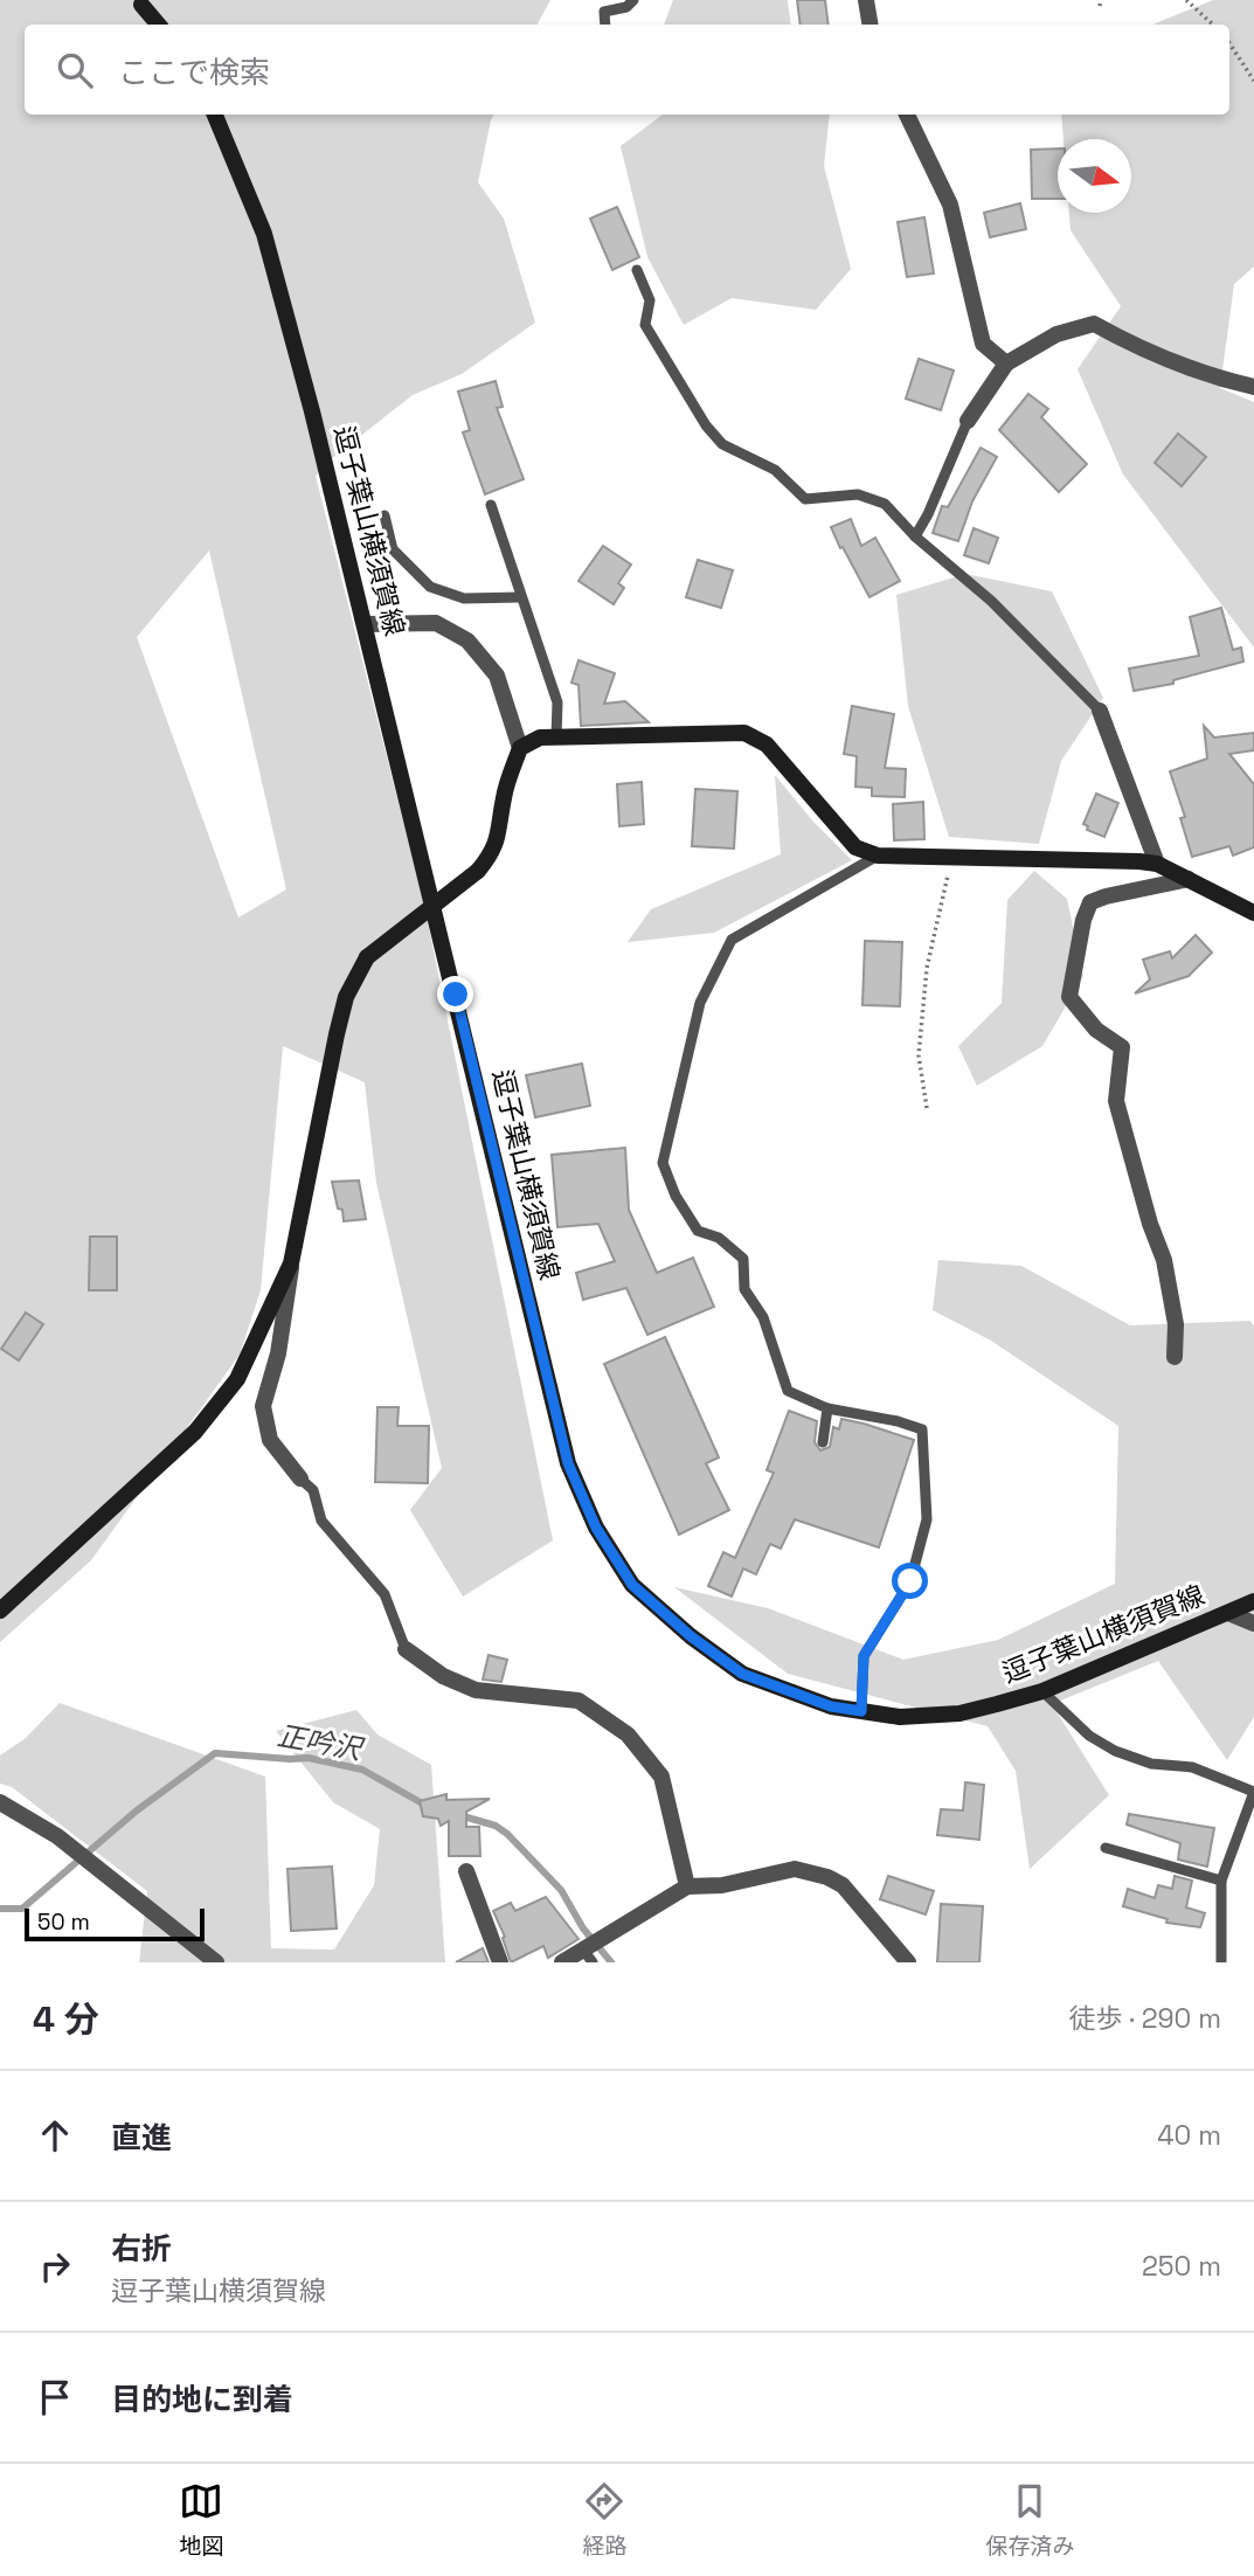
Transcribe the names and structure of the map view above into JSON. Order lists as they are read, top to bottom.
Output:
{
  "streets": {
    "main road": ["逗子葉山横須賀線"]
  },
  "water": ["正吟沢"],
  "scale_bar": "50 m",
  "north": "right",
  "page": {
    "search": "ここで検索",
    "scale": "50 m",
    "heading": ["4 分", "徒歩 · 290 m"],
    "list": [
      ["直進", "40 m"],
      ["右折", "逗子葉山横須賀線", "250 m"],
      "目的地に到着"
    ],
    "nav": ["地図", "経路", "保存済み"]
  }
}
